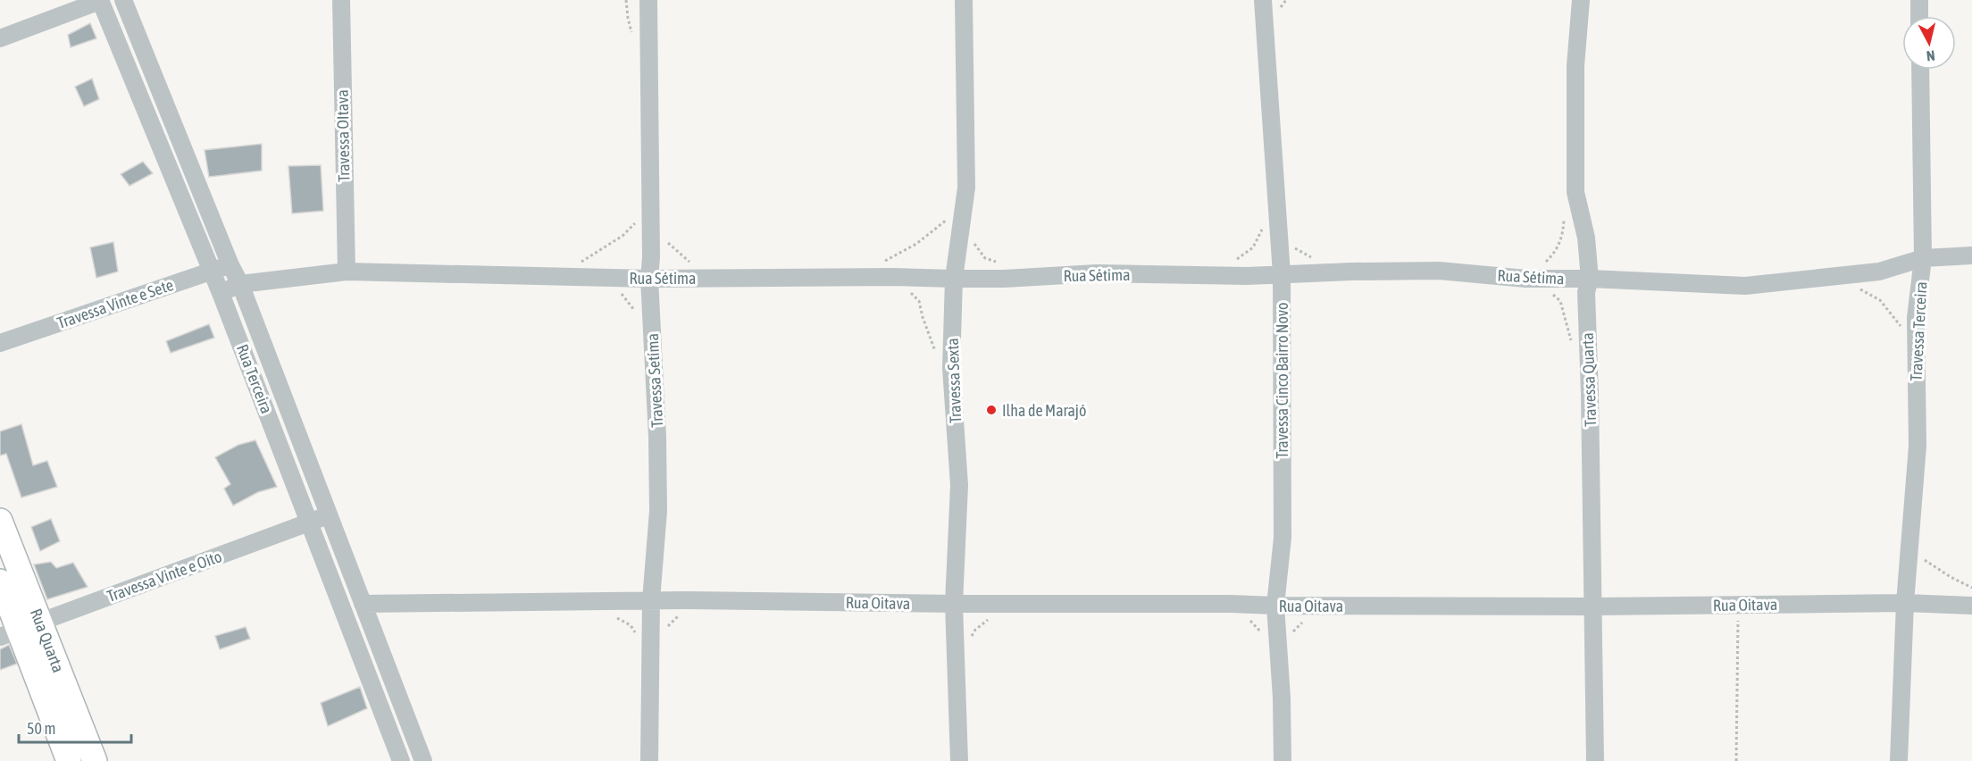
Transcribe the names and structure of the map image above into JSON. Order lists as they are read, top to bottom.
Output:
{
  "streets": {
    "street": [
      "Travessa OItava",
      "Rua Sétima",
      "Travessa Vinte e Sete",
      "Travessa Terceira",
      "Rua Terceira",
      "Travessa Quarta",
      "Travessa Setíma",
      "Travessa Sexta",
      "Travessa Cinco Bairro Novo",
      "Travessa Vinte e Oito",
      "Rua Oitava",
      "Rua Quarta"
    ]
  },
  "crossings": [
    ["Travessa OItava", "Rua Sétima"],
    ["Rua Sétima", "Travessa Terceira"],
    ["Rua Sétima", "Rua Terceira"],
    ["Rua Sétima", "Travessa Quarta"],
    ["Rua Sétima", "Travessa Setíma"],
    ["Rua Sétima", "Travessa Sexta"],
    ["Rua Sétima", "Travessa Cinco Bairro Novo"],
    ["Travessa Vinte e Sete", "Rua Terceira"],
    ["Travessa Terceira", "Rua Oitava"],
    ["Rua Terceira", "Travessa Vinte e Oito"],
    ["Rua Terceira", "Rua Oitava"],
    ["Travessa Quarta", "Rua Oitava"],
    ["Travessa Setíma", "Rua Oitava"],
    ["Travessa Sexta", "Rua Oitava"],
    ["Travessa Cinco Bairro Novo", "Rua Oitava"],
    ["Travessa Vinte e Oito", "Rua Quarta"]
  ],
  "places": ["Ilha de Marajó"],
  "scale_bar": "50 m",
  "north": "bottom"
}
